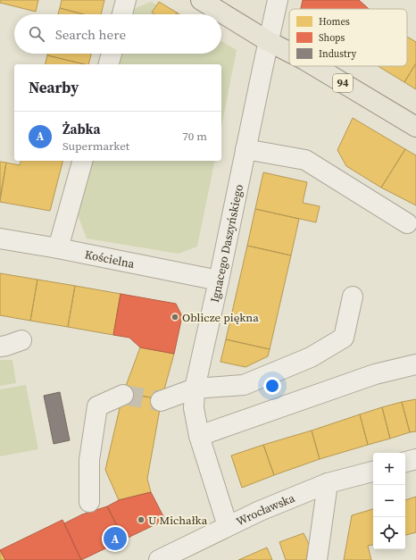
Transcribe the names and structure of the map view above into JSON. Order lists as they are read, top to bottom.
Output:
{
  "streets": {
    "main road": ["94"],
    "street": ["Ignacego Daszyńskiego", "Kościelna", "Wrocławska"]
  },
  "crossings": [
    ["94", "Ignacego Daszyńskiego"],
    ["Ignacego Daszyńskiego", "Kościelna"],
    ["Ignacego Daszyńskiego", "Wrocławska"]
  ],
  "places": ["Oblicze piękna", "U Michałka"],
  "legend": ["Homes", "Shops", "Industry"],
  "page": {
    "search": "Search here",
    "heading": "Nearby",
    "list": [
      {
        "mark": "A",
        "name": "Żabka",
        "note": "Supermarket",
        "value": "70 m"
      }
    ],
    "map_buttons": ["+", "−"],
    "pins": "A"
  }
}
